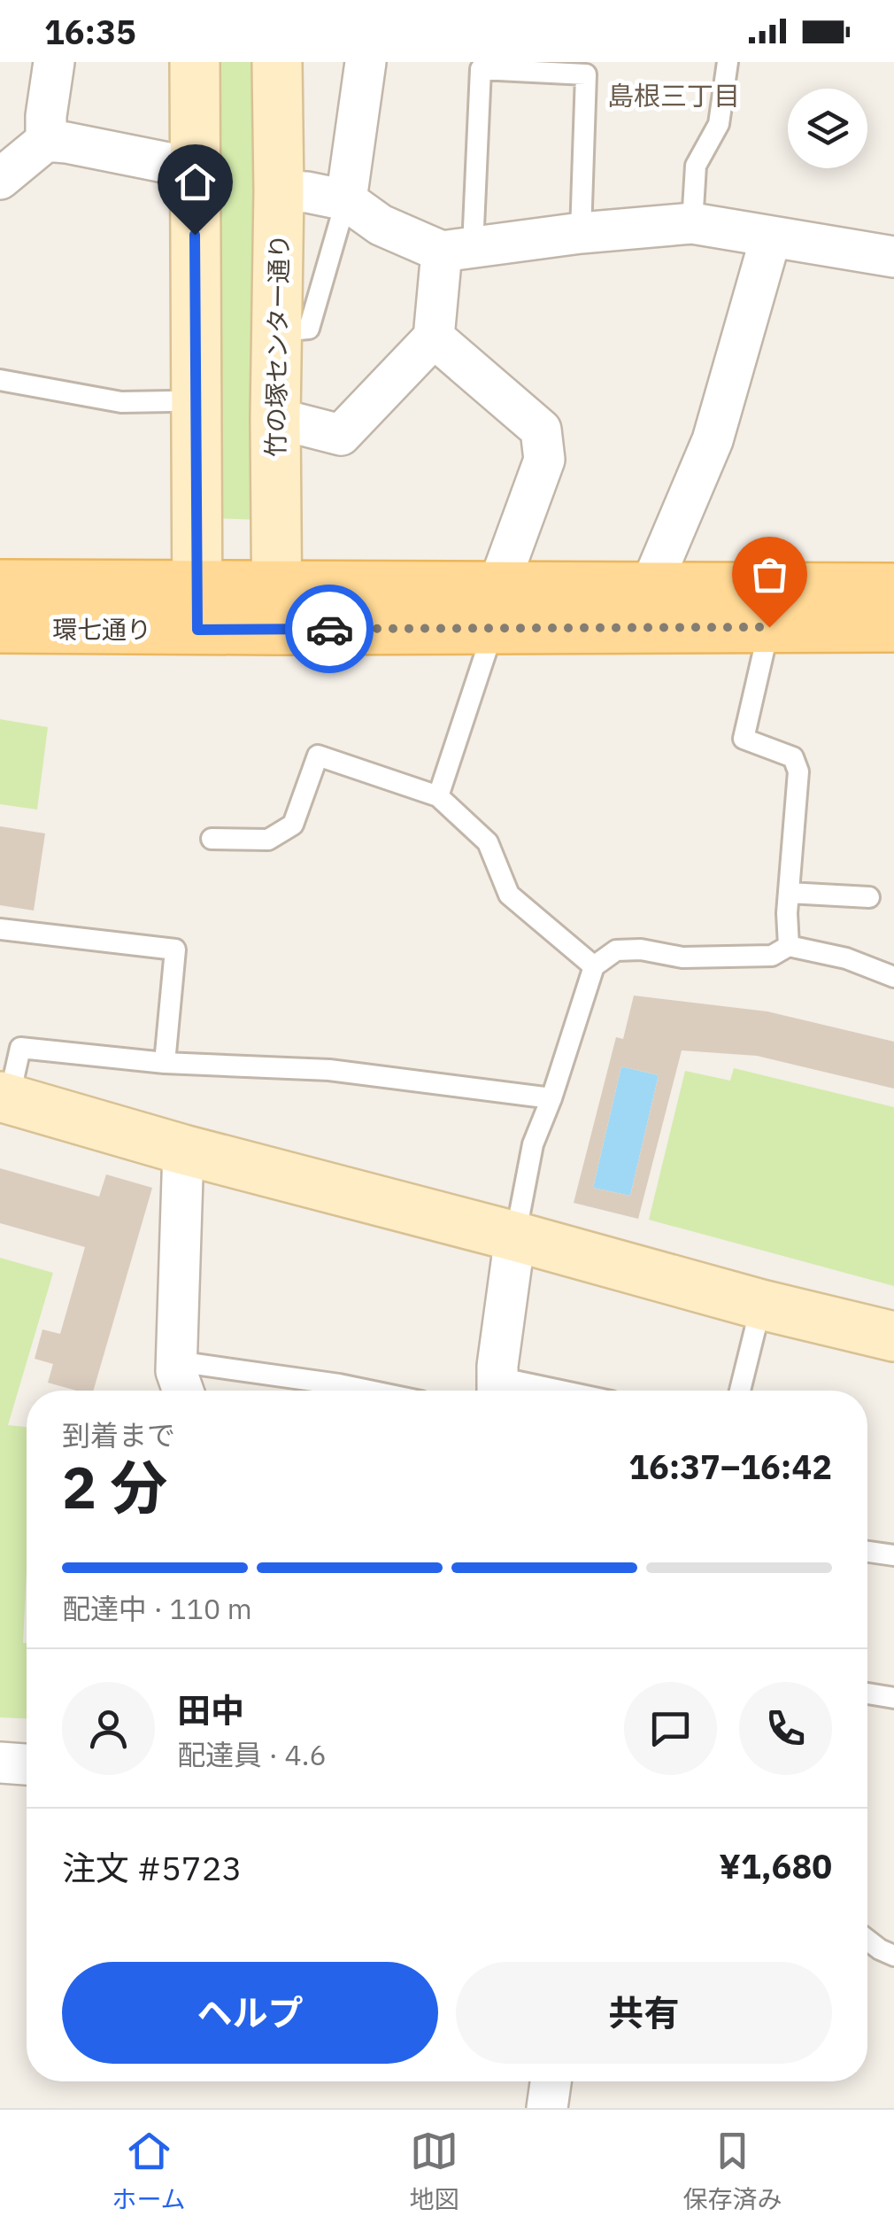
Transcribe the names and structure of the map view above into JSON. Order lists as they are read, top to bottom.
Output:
{
  "streets": {
    "main road": ["環七通り"],
    "street": ["竹の塚センター通り"]
  },
  "crossings": [
    ["竹の塚センター通り", "環七通り"]
  ],
  "districts": ["島根三丁目"],
  "page": {
    "status": "16:35",
    "heading": ["2 分", "到着まで", "16:37–16:42"],
    "panel": [
      "田中",
      "配達員 · 4.6",
      "注文 #5723",
      "¥1,680"
    ],
    "bar": "配達中 · 110 m",
    "buttons": ["ヘルプ", "共有"],
    "tabs": ["ホーム", "地図", "保存済み"]
  }
}
